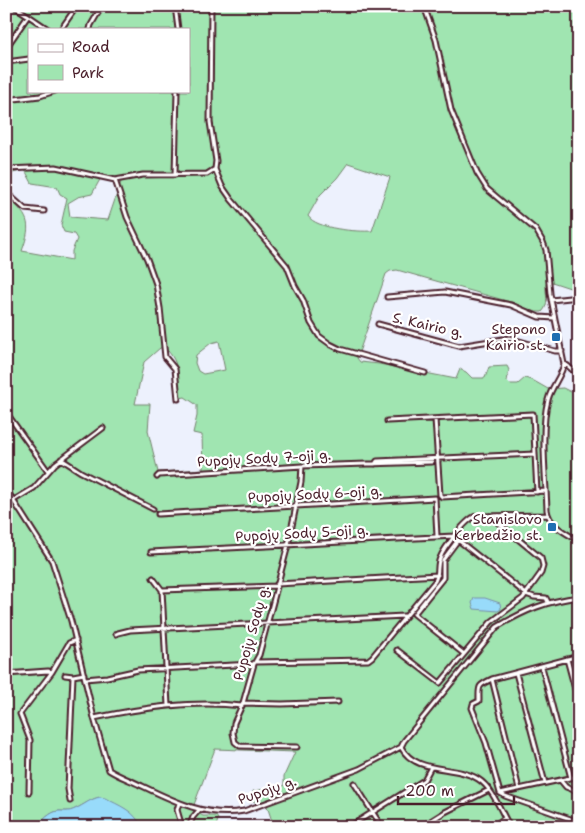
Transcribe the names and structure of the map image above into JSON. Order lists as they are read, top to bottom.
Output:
{
  "streets": {
    "street": [
      "S. Kairio g.",
      "Pupojų Sodų 7-oji g.",
      "Pupojų Sodų 6-oji g.",
      "Pupojų Sodų 5-oji g.",
      "Pupojų Sodų g.",
      "Pupojų g."
    ]
  },
  "crossings": [
    ["Pupojų Sodų 7-oji g.", "Pupojų Sodų g."],
    ["Pupojų Sodų 6-oji g.", "Pupojų Sodų 5-oji g."],
    ["Pupojų Sodų 6-oji g.", "Pupojų Sodų g."],
    ["Pupojų Sodų 5-oji g.", "Pupojų Sodų g."]
  ],
  "places": {
    "transit": ["Stepono Kairio st.", "Stanislovo Kerbedžio st."]
  },
  "legend": ["Road", "Park"],
  "scale_bar": "200 m"
}
